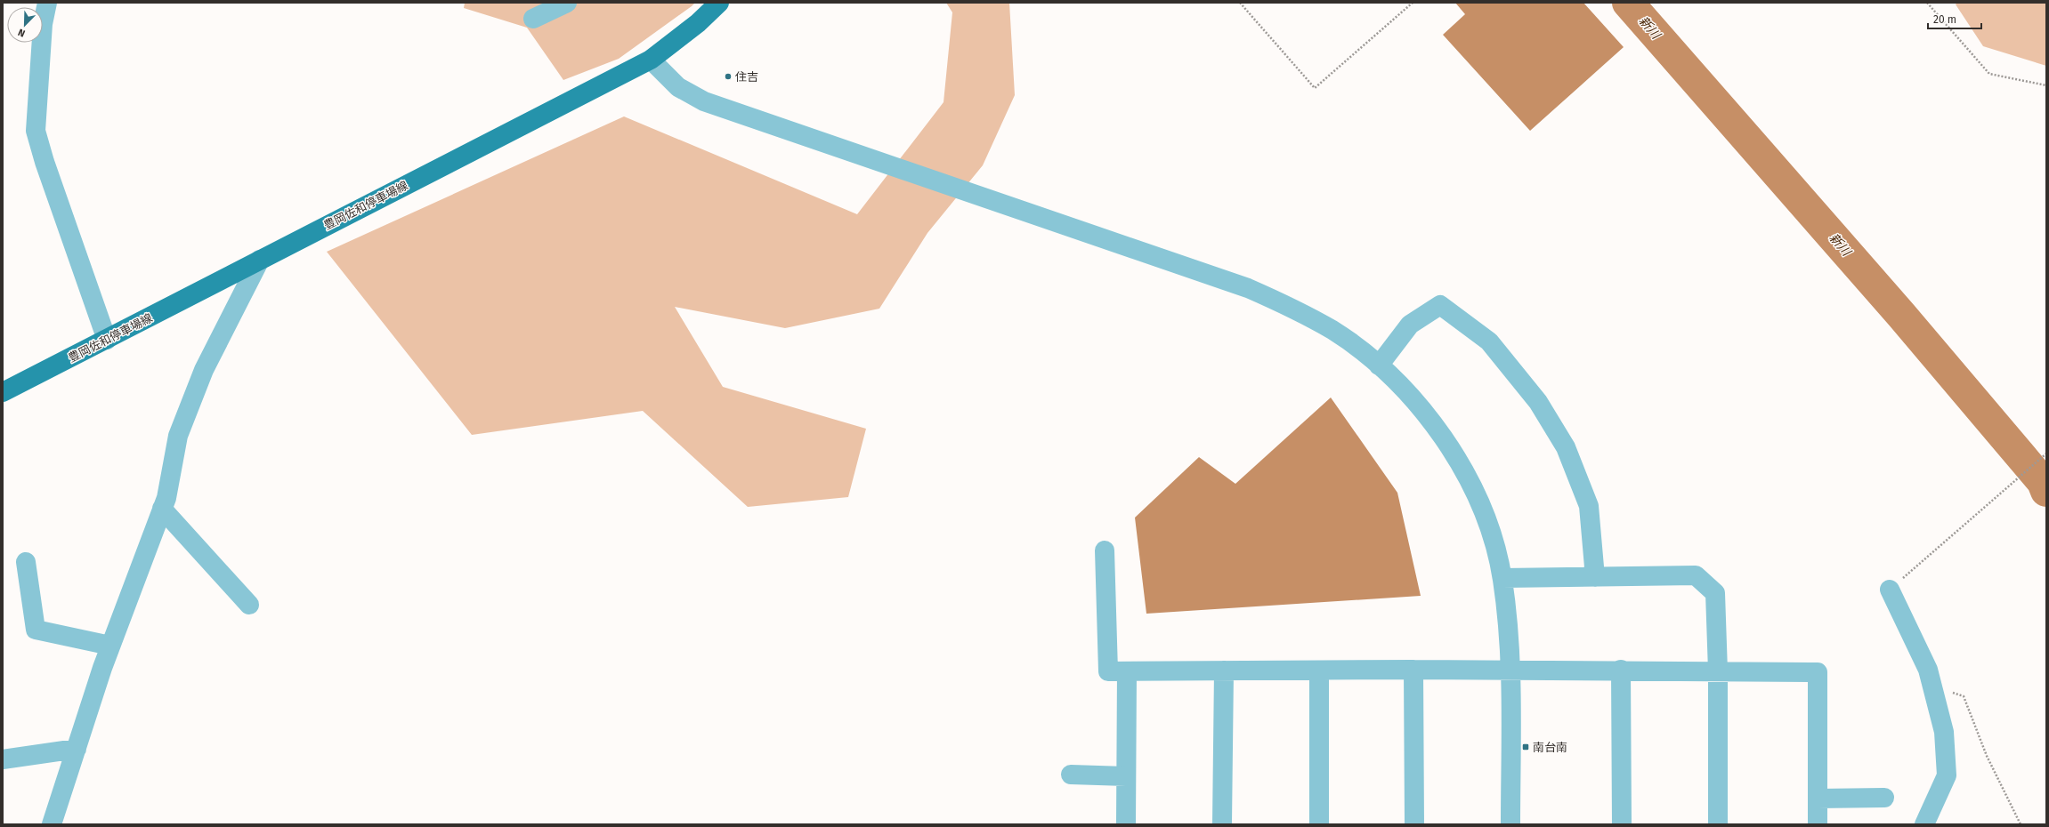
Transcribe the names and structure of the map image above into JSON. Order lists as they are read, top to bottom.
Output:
{
  "streets": {
    "main road": ["豊岡佐和停車場線"]
  },
  "water": ["新川"],
  "places": {
    "other": ["住吉"],
    "transit": ["南台南"]
  },
  "scale_bar": "20 m",
  "north": "bottom left"
}
